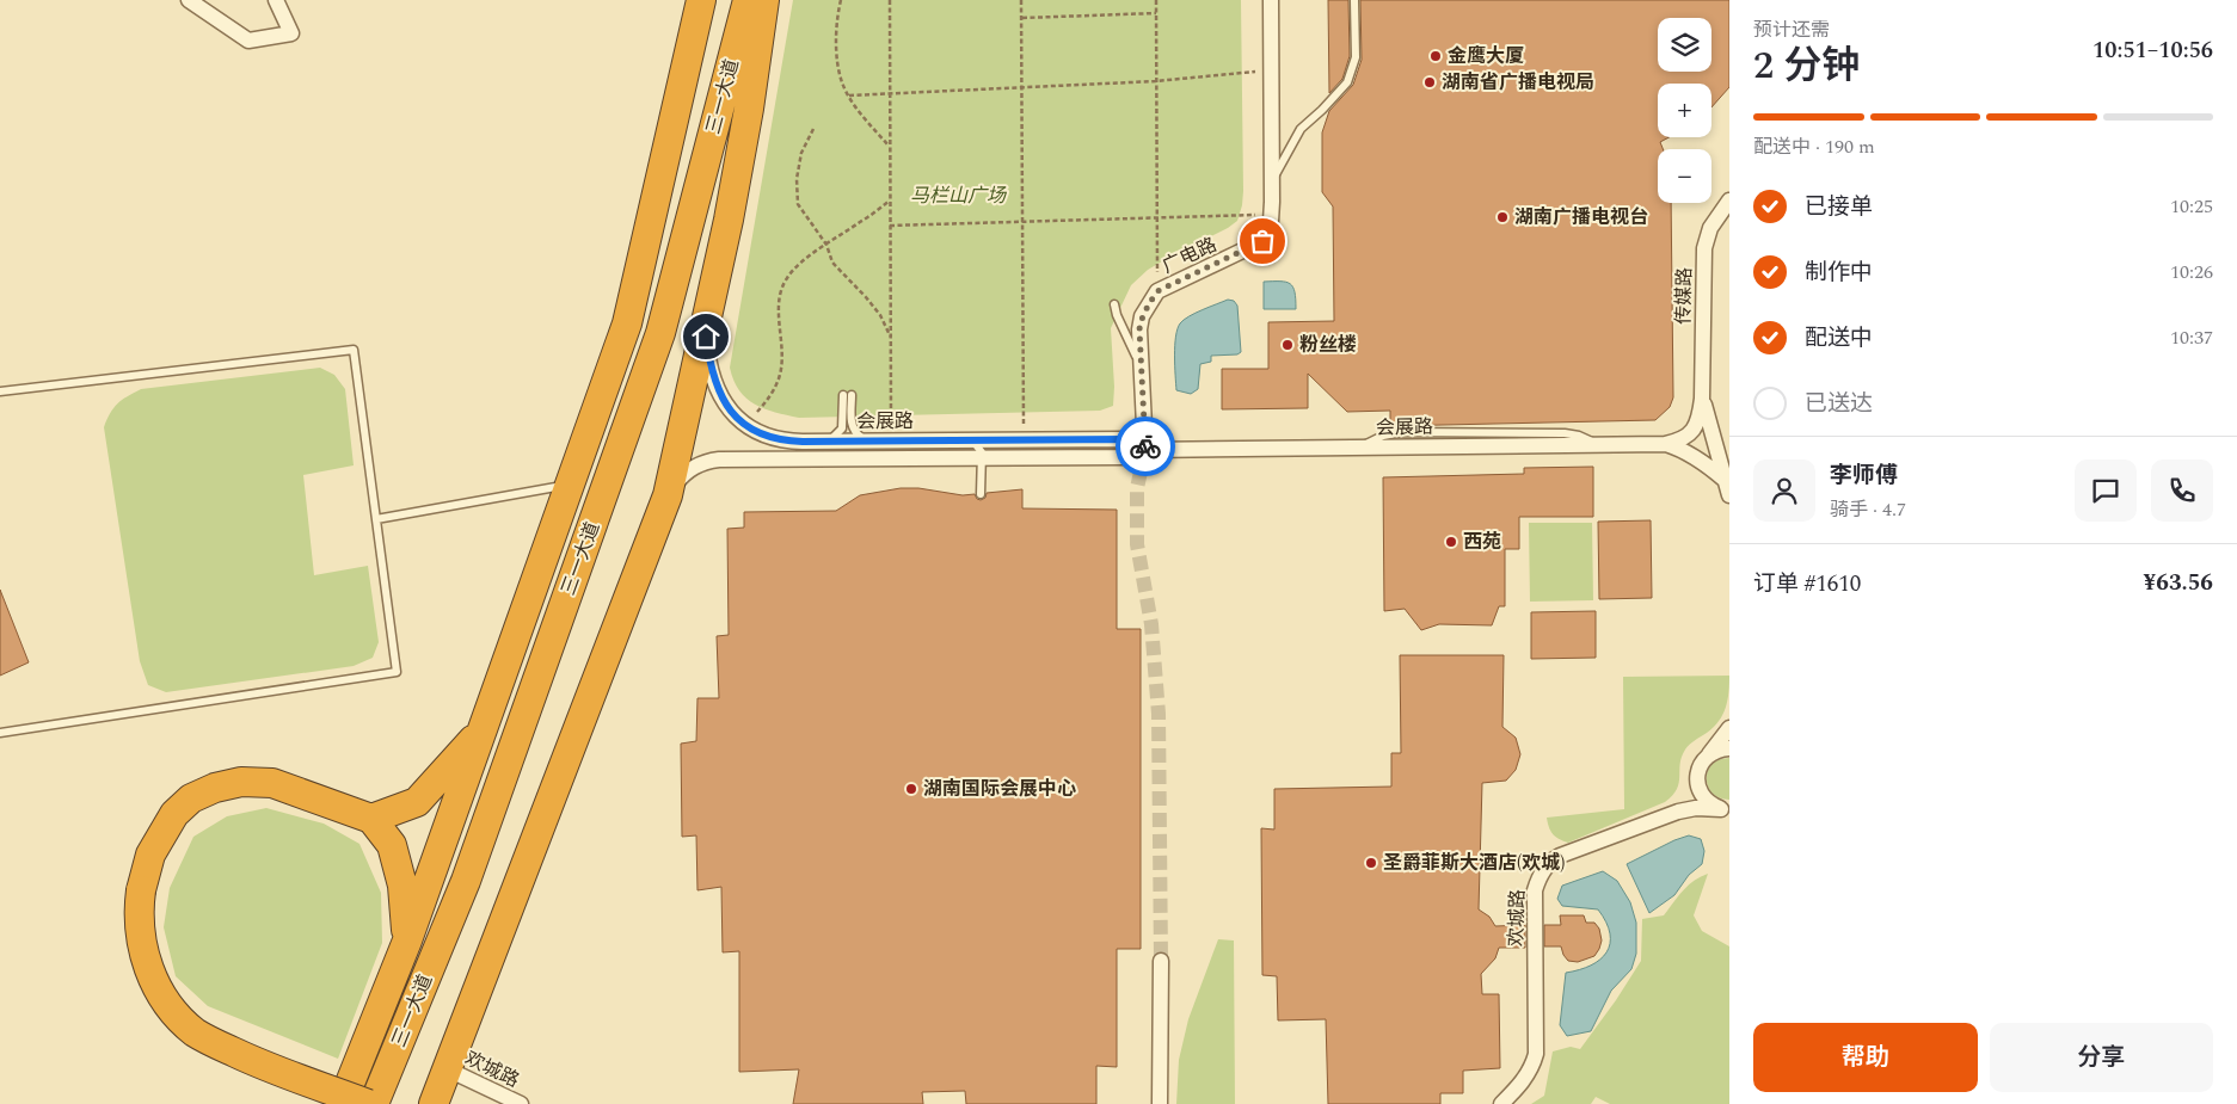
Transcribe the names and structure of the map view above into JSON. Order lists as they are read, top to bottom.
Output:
{
  "streets": {
    "highway": ["三一大道"],
    "street": [
      "广电路",
      "传媒路",
      "会展路",
      "欢城路"
    ]
  },
  "crossings": [
    ["广电路", "会展路"]
  ],
  "parks": ["马栏山广场"],
  "places": [
    "金鹰大厦",
    "湖南省广播电视局",
    "湖南广播电视台",
    "粉丝楼",
    "西苑",
    "湖南国际会展中心",
    "圣爵菲斯大酒店(欢城)"
  ],
  "page": {
    "heading": ["2 分钟", "预计还需", "10:51–10:56"],
    "panel": [
      "李师傅",
      "骑手 · 4.7",
      "订单 #1610",
      "¥63.56"
    ],
    "map_buttons": ["+", "−"],
    "bar": "配送中 · 190 m",
    "list": [
      ["已接单", "10:25"],
      ["制作中", "10:26"],
      ["配送中", "10:37"],
      "已送达"
    ],
    "buttons": ["帮助", "分享"]
  }
}
